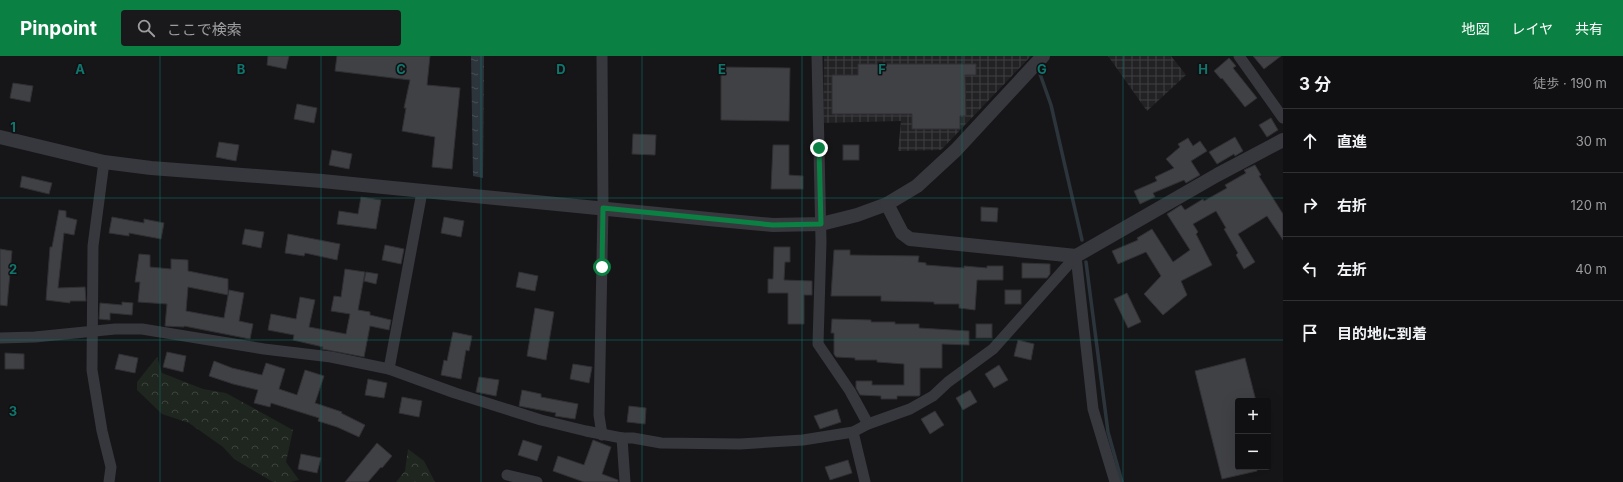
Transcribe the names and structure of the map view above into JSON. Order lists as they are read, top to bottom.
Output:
{
  "page": {
    "header": "Pinpoint",
    "search": "ここで検索",
    "nav": ["地図", "レイヤ", "共有"],
    "heading": ["3 分", "徒歩 · 190 m"],
    "list": [
      ["直進", "30 m"],
      ["右折", "120 m"],
      ["左折", "40 m"],
      "目的地に到着"
    ],
    "map_buttons": ["+", "−"]
  },
  "grid": {
    "columns": [
      "A",
      "B",
      "C",
      "D",
      "E",
      "F",
      "G",
      "H"
    ],
    "rows": ["1", "2", "3"]
  }
}
